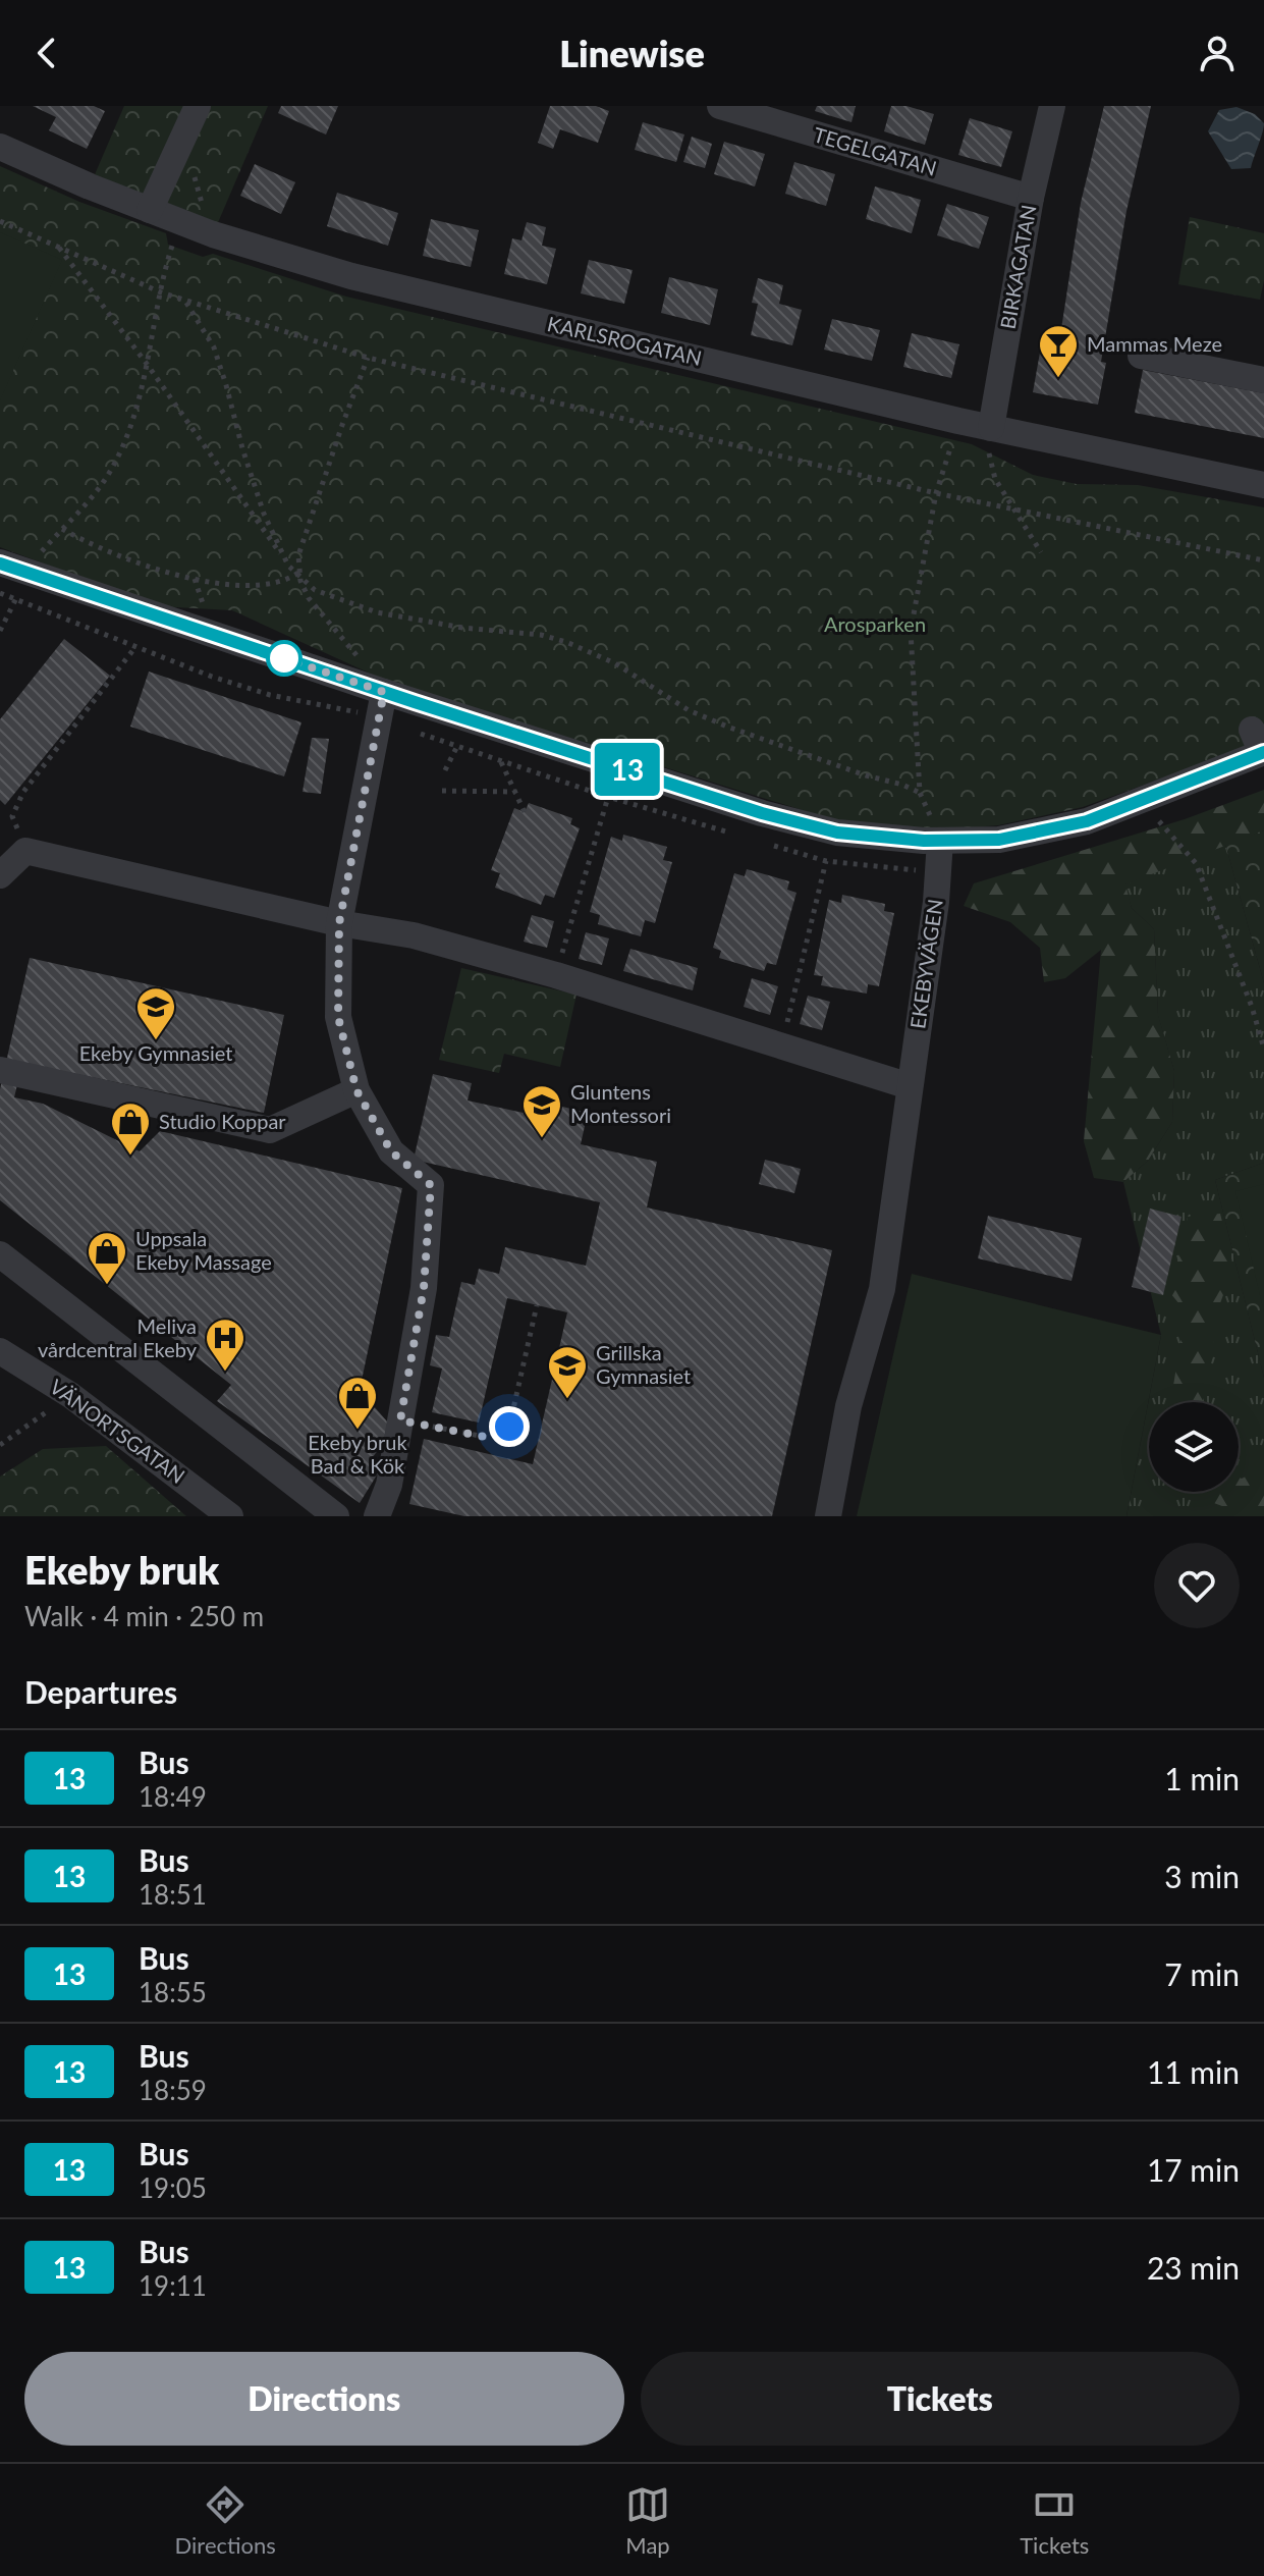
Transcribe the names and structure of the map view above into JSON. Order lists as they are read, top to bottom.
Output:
{
  "streets": {
    "street": [
      "TEGELGATAN",
      "BIRKAGATAN",
      "KARLSROGATAN",
      "EKEBYVÄGEN",
      "VÄNORTSGATAN"
    ]
  },
  "crossings": [
    ["TEGELGATAN", "BIRKAGATAN"],
    ["BIRKAGATAN", "KARLSROGATAN"]
  ],
  "parks": ["Arosparken"],
  "places": {
    "bar": ["Mammas Meze"],
    "school or university": ["Ekeby Gymnasiet", "Gluntens Montessori", "Grillska Gymnasiet"],
    "shop": ["Studio Koppar", "Uppsala Ekeby Massage", "Ekeby bruk Bad & Kök"],
    "hospital": ["Meliva vårdcentral Ekeby"]
  },
  "lines": ["bus line 13"],
  "page": {
    "header": "Linewise",
    "on_map": "13",
    "heading": [
      ["Ekeby bruk", "Walk · 4 min · 250 m"],
      "Departures"
    ],
    "list": [
      {
        "mark": "13",
        "name": "Bus",
        "note": "18:49",
        "value": "1 min"
      },
      {
        "mark": "13",
        "name": "Bus",
        "note": "18:51",
        "value": "3 min"
      },
      {
        "mark": "13",
        "name": "Bus",
        "note": "18:55",
        "value": "7 min"
      },
      {
        "mark": "13",
        "name": "Bus",
        "note": "18:59",
        "value": "11 min"
      },
      {
        "mark": "13",
        "name": "Bus",
        "note": "19:05",
        "value": "17 min"
      },
      {
        "mark": "13",
        "name": "Bus",
        "note": "19:11",
        "value": "23 min"
      }
    ],
    "buttons": ["Directions", "Tickets"],
    "tabs": ["Directions", "Map", "Tickets"]
  }
}
